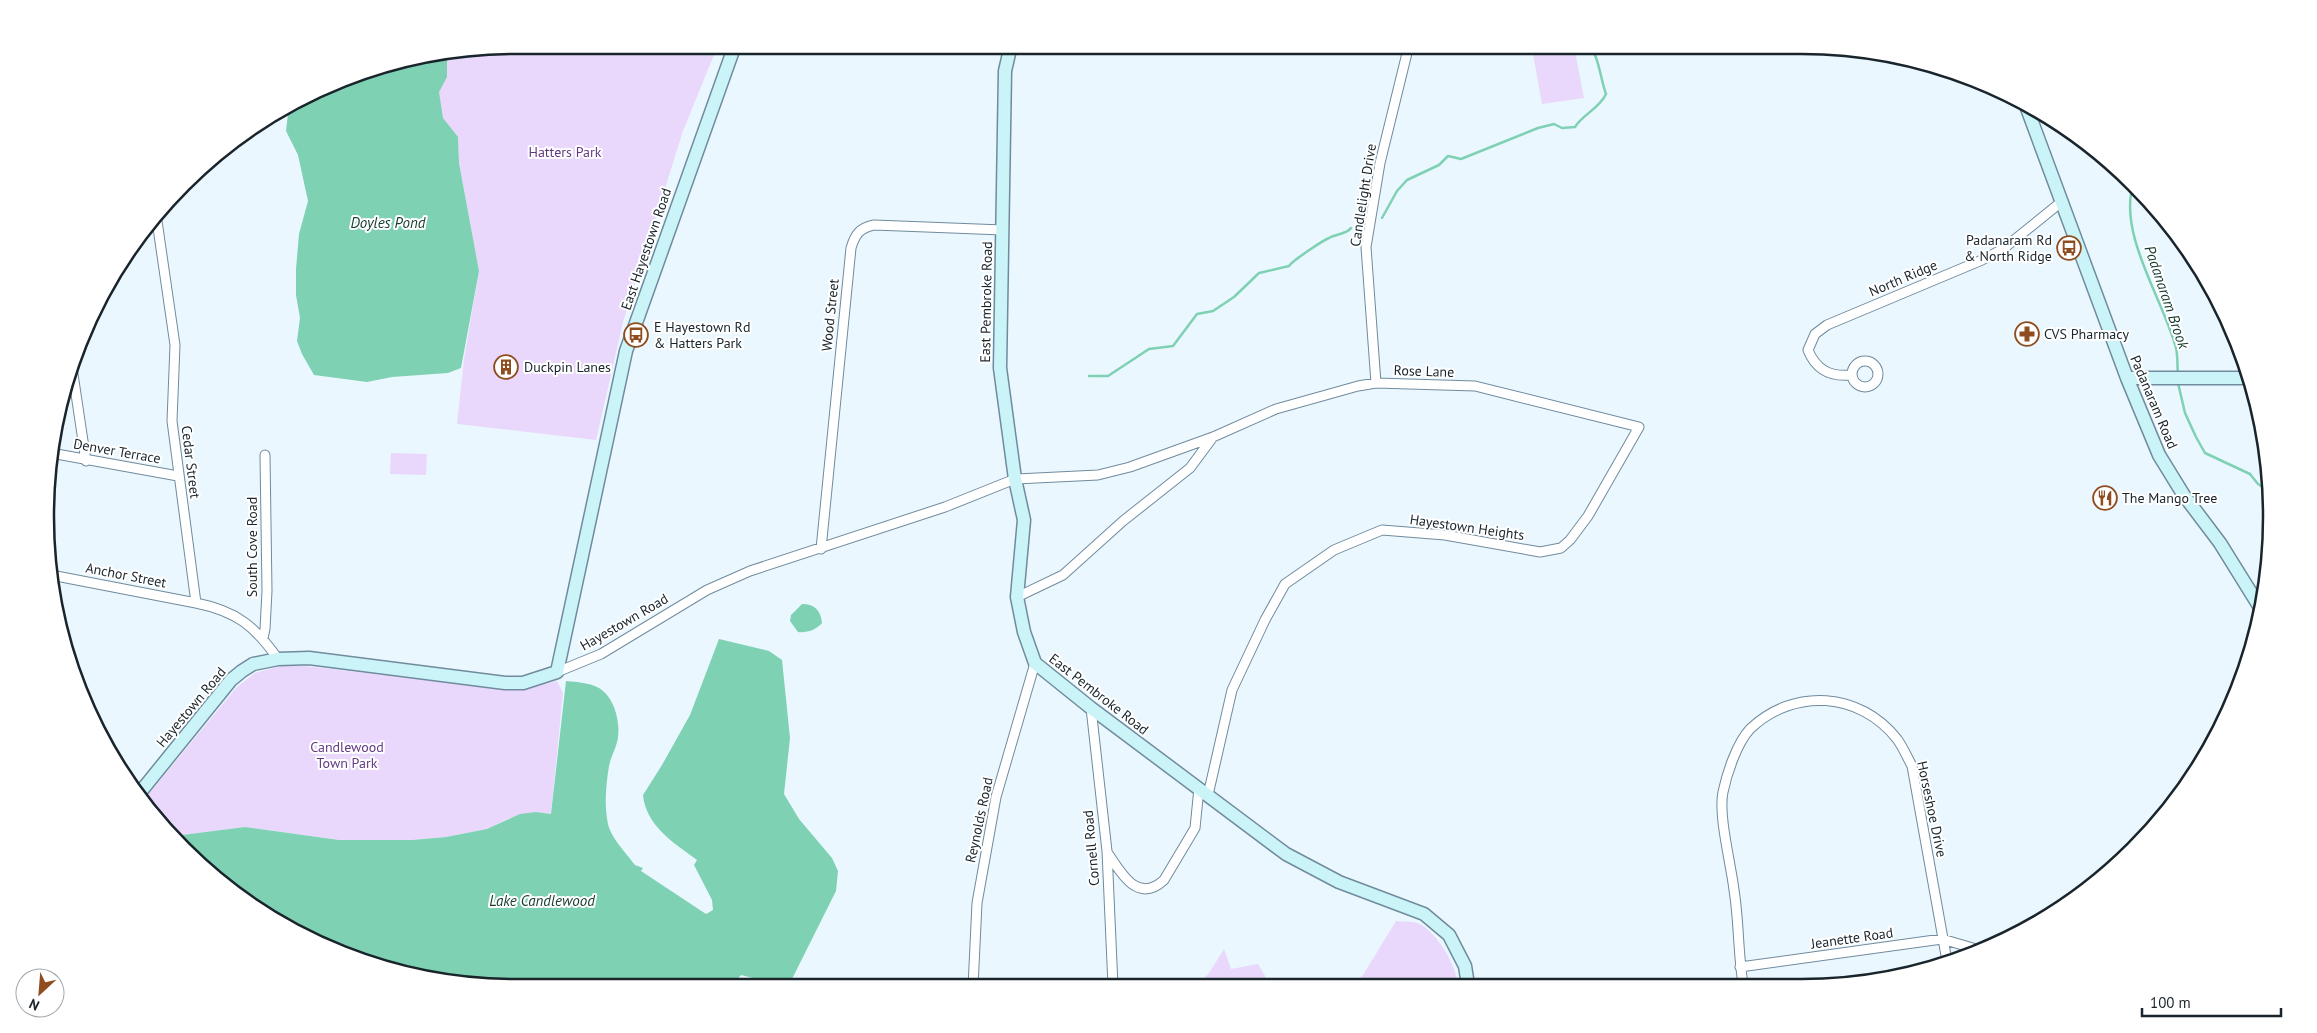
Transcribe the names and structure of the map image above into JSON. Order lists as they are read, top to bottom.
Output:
{
  "streets": {
    "street": [
      "Candlelight Drive",
      "East Hayestown Road",
      "North Ridge",
      "East Pembroke Road",
      "Wood Street",
      "Rose Lane",
      "Padanaram Road",
      "Denver Terrace",
      "Cedar Street",
      "Hayestown Heights",
      "South Cove Road",
      "Anchor Street",
      "Hayestown Road",
      "Horseshoe Drive",
      "Reynolds Road",
      "Cornell Road",
      "Jeanette Road"
    ]
  },
  "crossings": [
    ["Candlelight Drive", "Rose Lane"],
    ["East Hayestown Road", "Hayestown Road"],
    ["North Ridge", "Padanaram Road"],
    ["East Pembroke Road", "Wood Street"],
    ["East Pembroke Road", "Rose Lane"],
    ["East Pembroke Road", "Hayestown Heights"],
    ["East Pembroke Road", "Hayestown Road"],
    ["East Pembroke Road", "Reynolds Road"],
    ["East Pembroke Road", "Cornell Road"],
    ["Wood Street", "Hayestown Road"],
    ["Rose Lane", "Hayestown Heights"],
    ["Rose Lane", "Hayestown Road"],
    ["Denver Terrace", "Cedar Street"],
    ["Cedar Street", "Anchor Street"],
    ["Hayestown Heights", "Cornell Road"],
    ["Horseshoe Drive", "Jeanette Road"]
  ],
  "water": ["Doyles Pond", "Padanaram Brook", "Lake Candlewood"],
  "parks": ["Hatters Park", "Candlewood Town Park"],
  "places": {
    "bus stop": ["Padanaram Rd & North Ridge", "E Hayestown Rd & Hatters Park"],
    "pharmacy": ["CVS Pharmacy"],
    "building": ["Duckpin Lanes"],
    "restaurant": ["The Mango Tree"]
  },
  "scale_bar": "100 m",
  "north": "bottom left"
}
